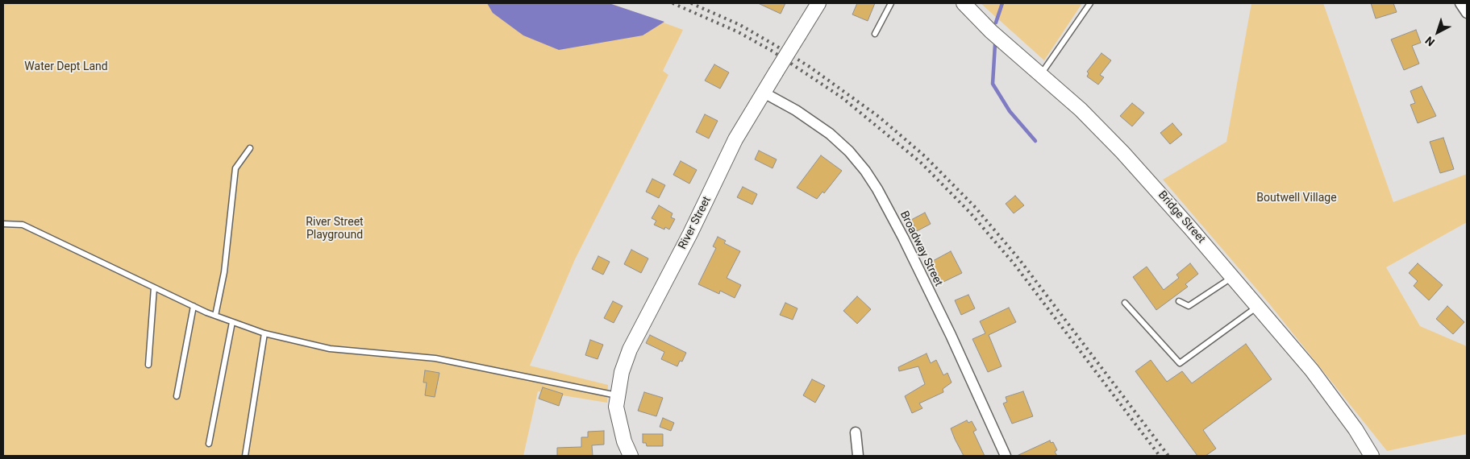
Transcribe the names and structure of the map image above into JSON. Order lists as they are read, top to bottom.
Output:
{
  "streets": {
    "main road": ["Bridge Street", "River Street"],
    "street": ["Broadway Street"]
  },
  "crossings": [
    ["River Street", "Broadway Street"]
  ],
  "parks": ["Water Dept Land", "Boutwell Village", "River Street Playground"],
  "north": "bottom left"
}
